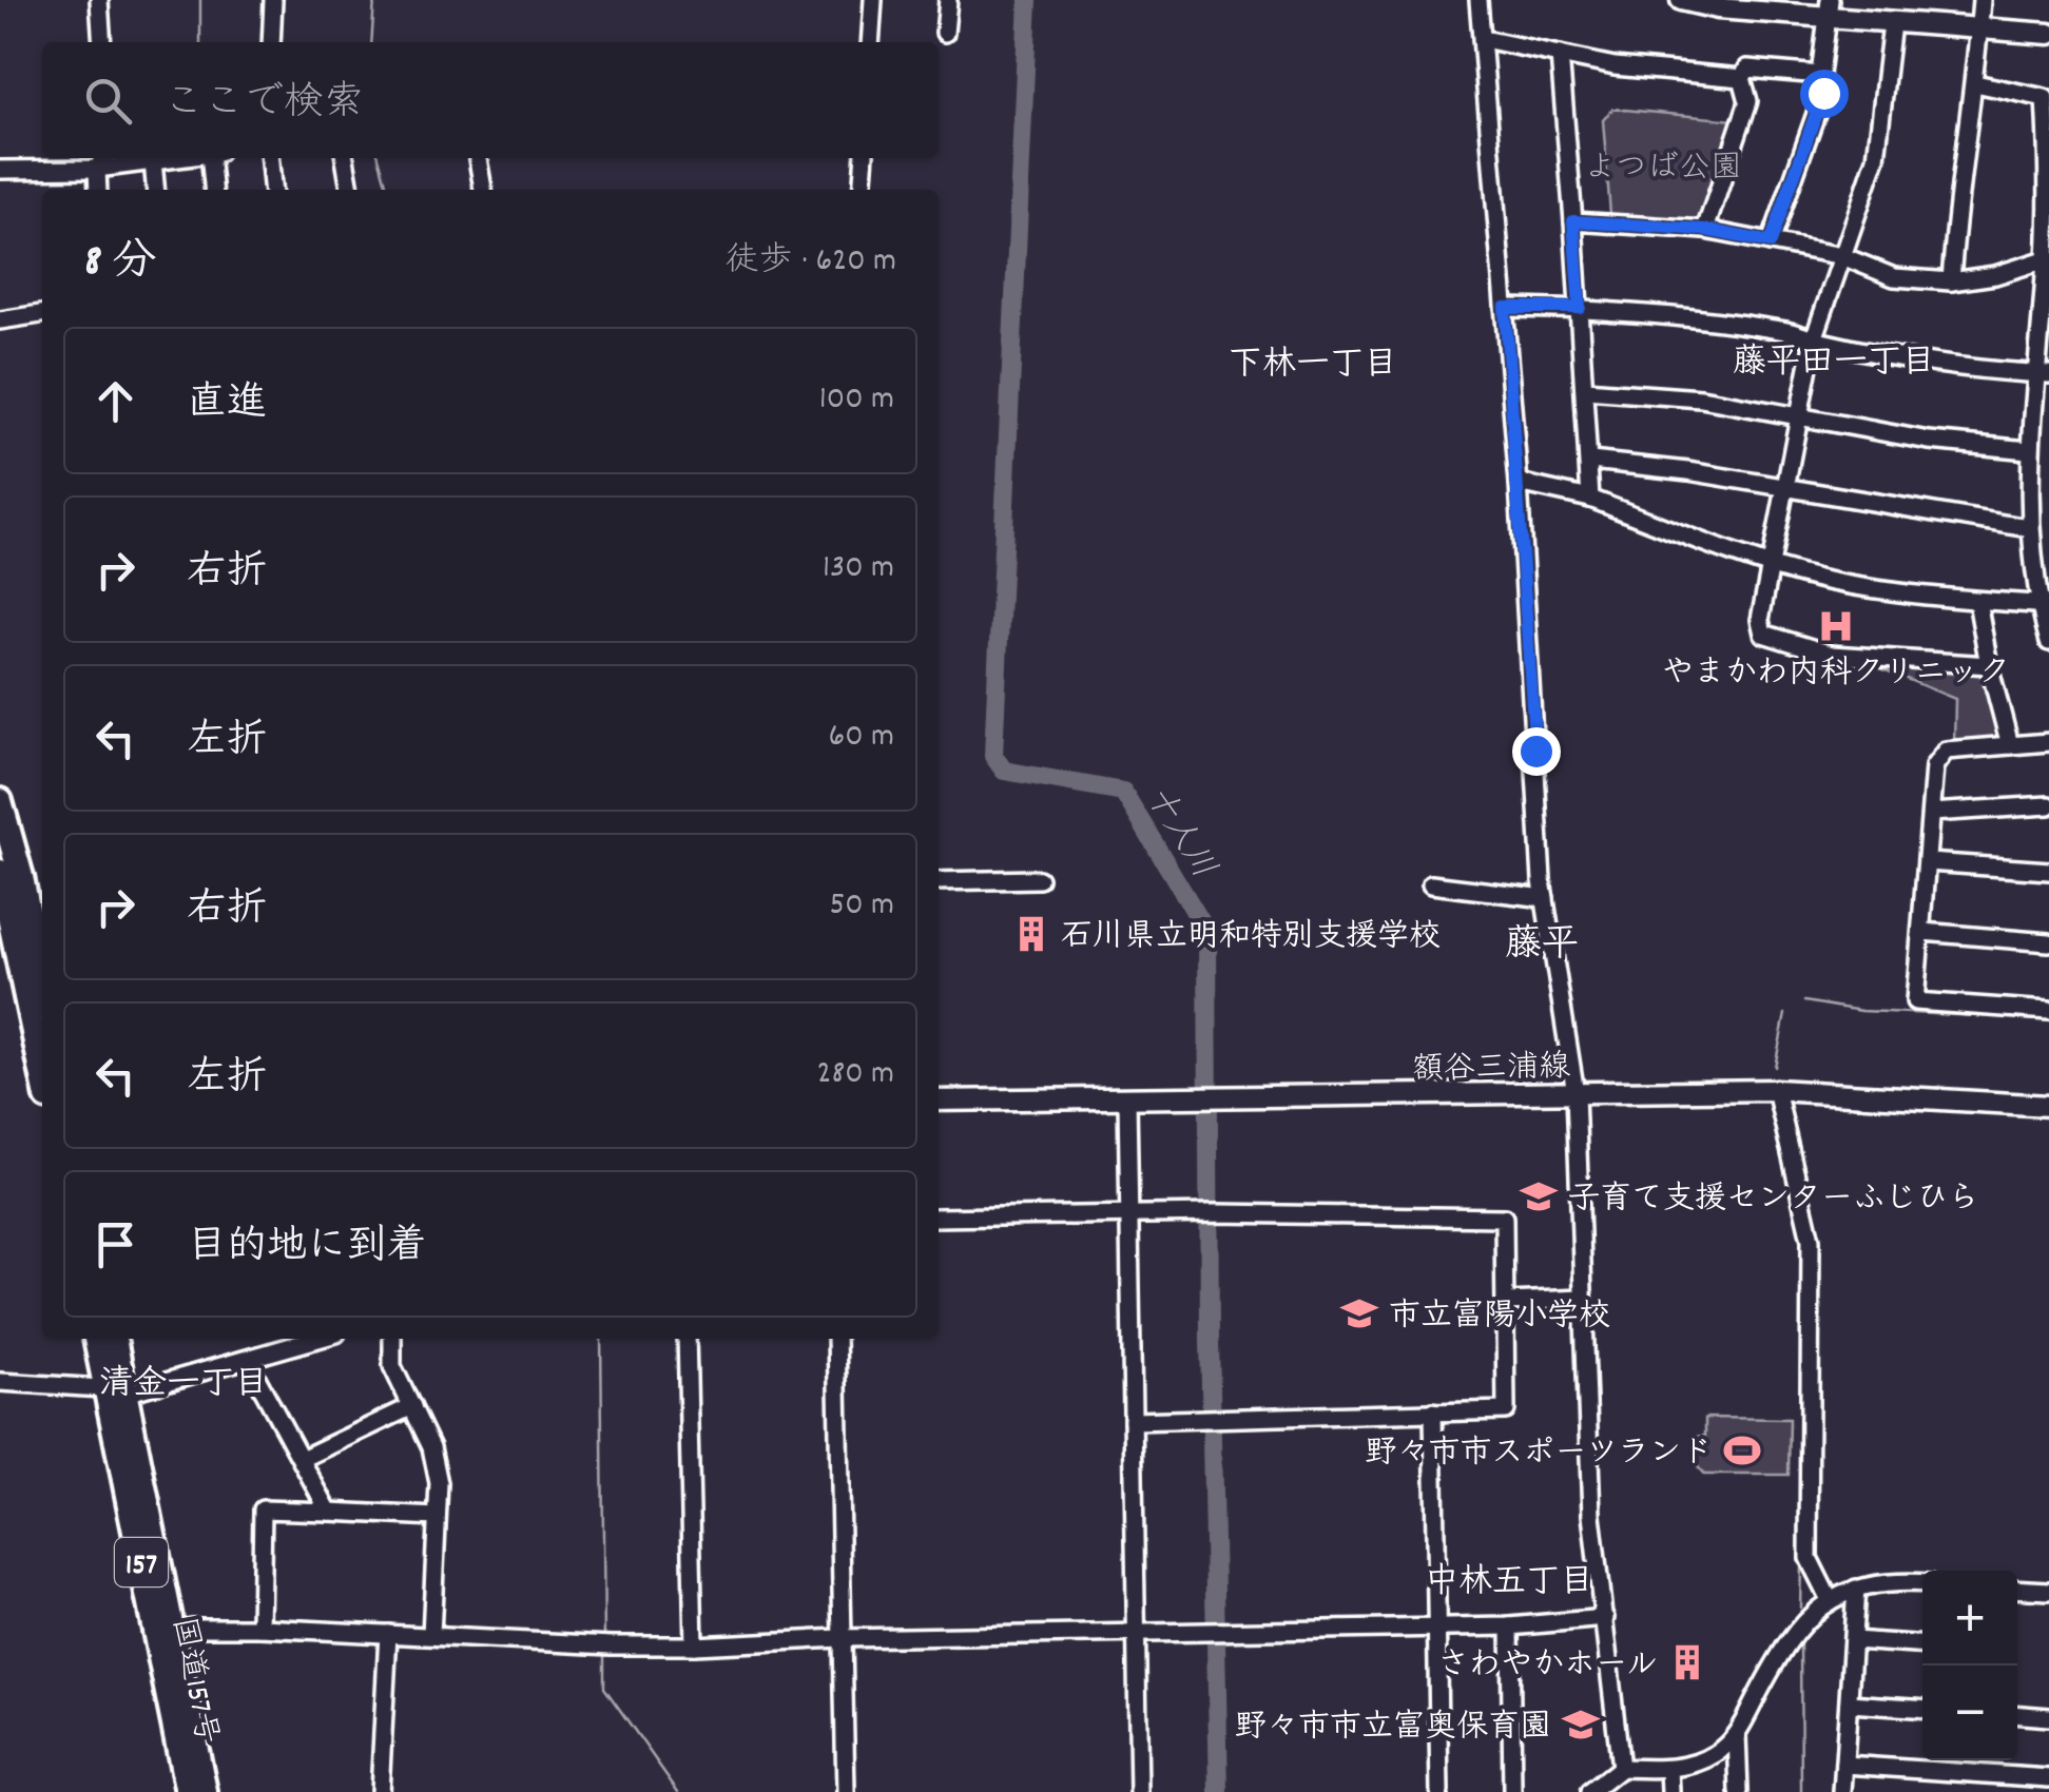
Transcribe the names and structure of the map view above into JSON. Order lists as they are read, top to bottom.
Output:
{
  "streets": {
    "highway": ["157", "国道157号"],
    "main road": ["額谷三浦線"]
  },
  "districts": [
    "藤平田一丁目",
    "下林一丁目",
    "藤平",
    "清金一丁目",
    "中林五丁目"
  ],
  "water": ["十人川"],
  "parks": ["よつば公園"],
  "places": {
    "hospital": ["やまかわ内科クリニック"],
    "building": ["石川県立明和特別支援学校", "さわやかホール"],
    "school or university": ["子育て支援センターふじひら", "市立富陽小学校", "野々市市立富奥保育園"],
    "sports": ["野々市市スポーツランド"]
  },
  "page": {
    "search": "ここで検索",
    "heading": ["8 分", "徒歩 · 620 m"],
    "list": [
      ["直進", "100 m"],
      ["右折", "130 m"],
      ["左折", "60 m"],
      ["右折", "50 m"],
      ["左折", "280 m"],
      "目的地に到着"
    ],
    "map_buttons": ["+", "−"]
  }
}
